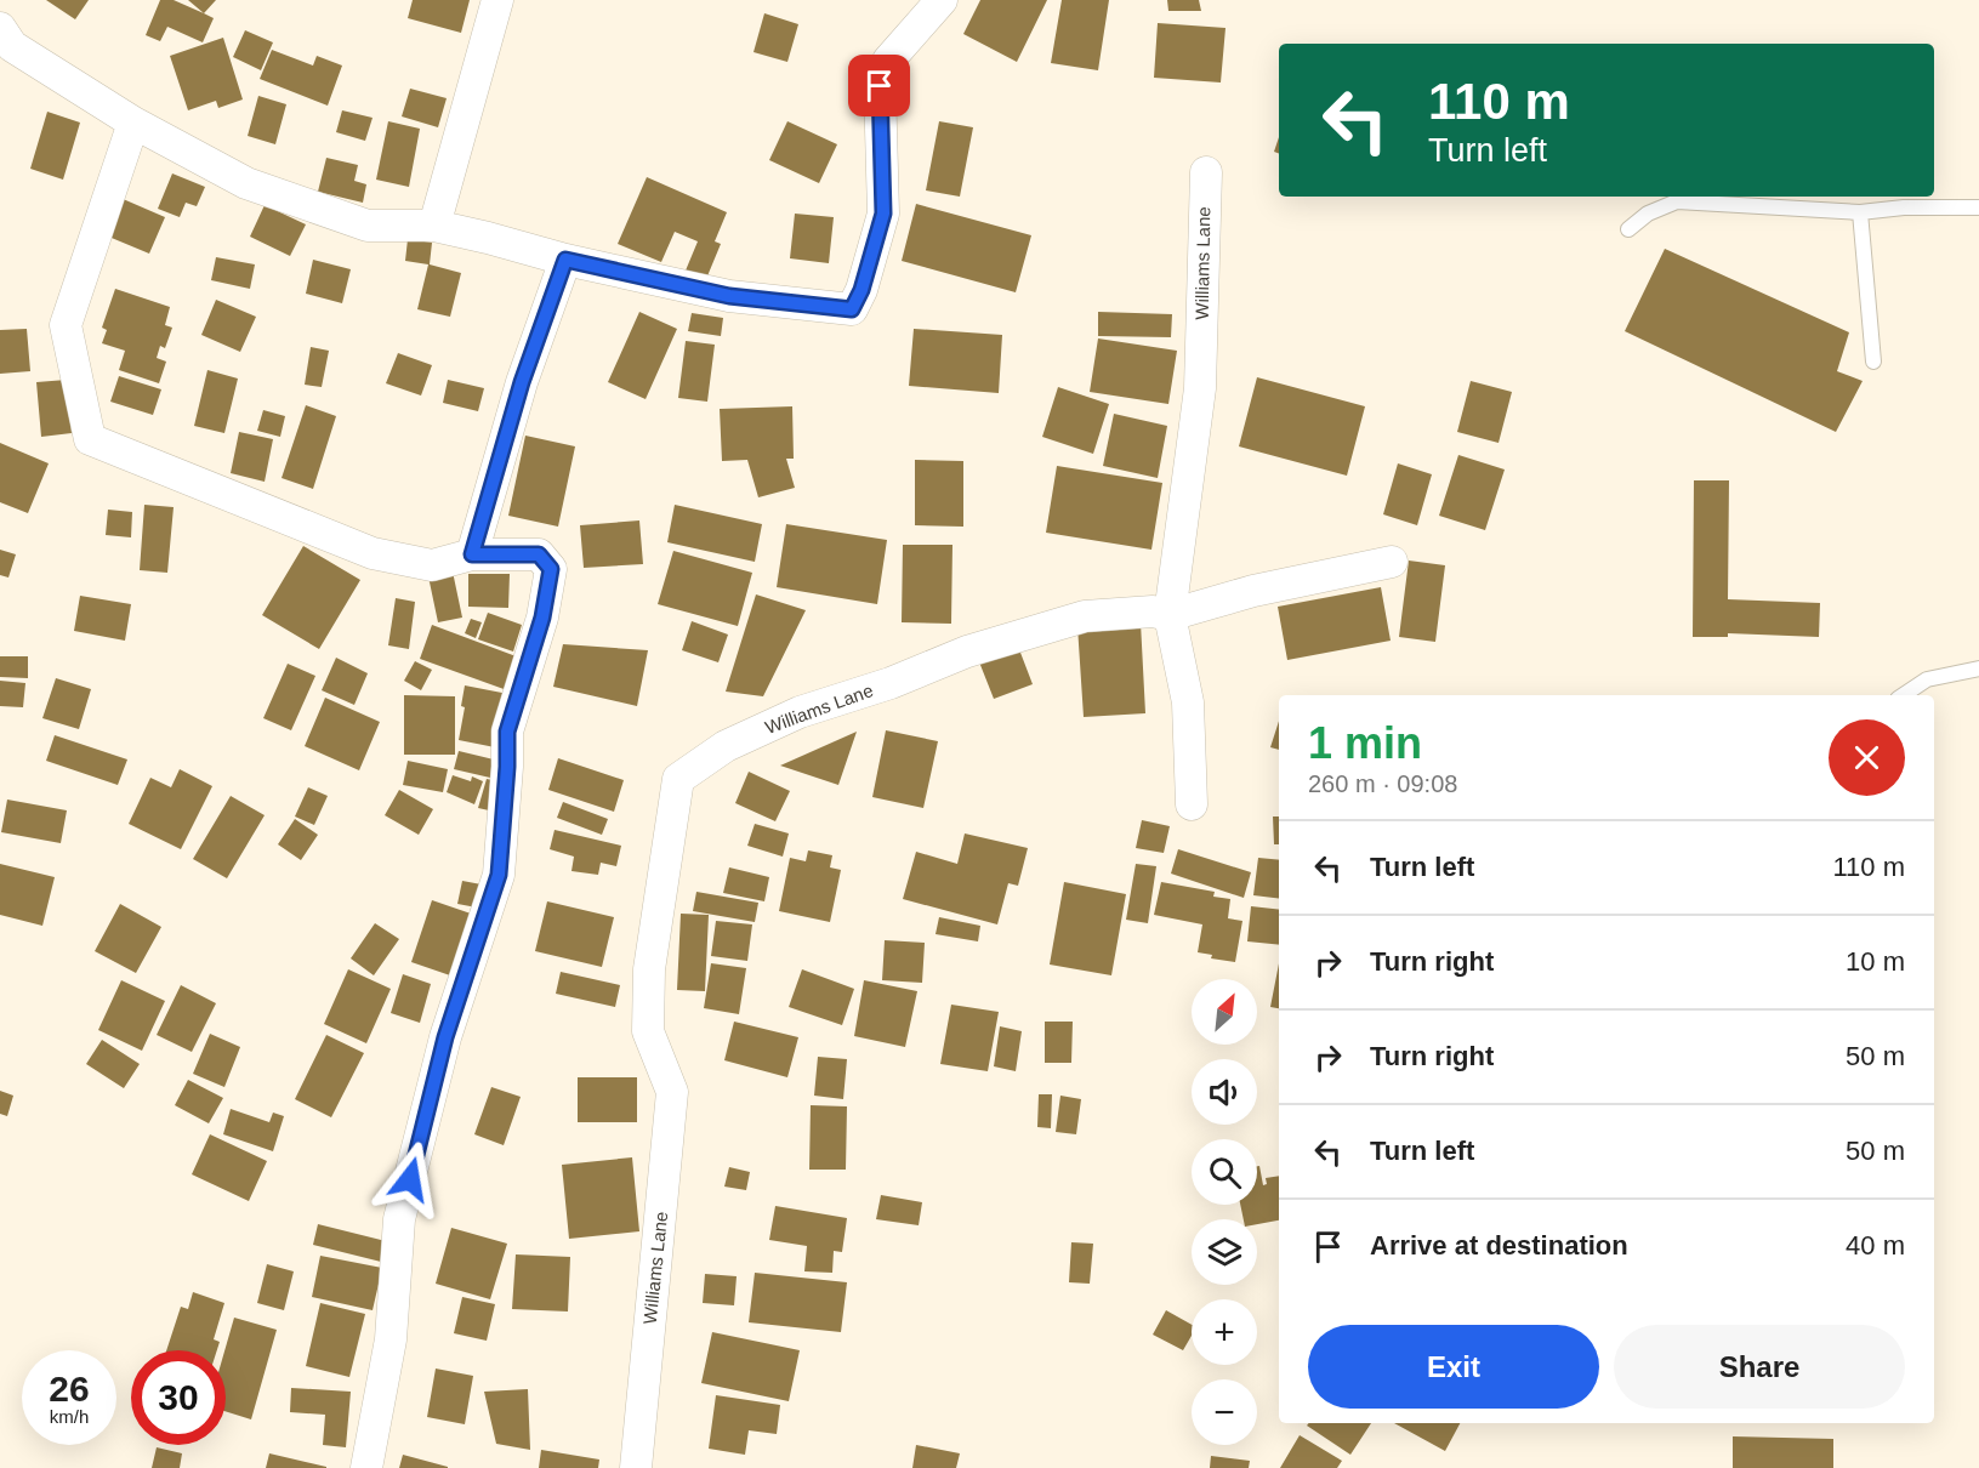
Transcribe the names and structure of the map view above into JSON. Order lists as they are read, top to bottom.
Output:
{
  "streets": {
    "street": ["Williams Lane"]
  },
  "north": "top right",
  "page": {
    "turn": ["110 m", "Turn left"],
    "heading": ["1 min", "260 m · 09:08"],
    "list": [
      {
        "name": "Turn left",
        "value": "110 m"
      },
      {
        "name": "Turn right",
        "value": "10 m"
      },
      {
        "name": "Turn right",
        "value": "50 m"
      },
      {
        "name": "Turn left",
        "value": "50 m"
      },
      {
        "name": "Arrive at destination",
        "value": "40 m"
      }
    ],
    "map_buttons": ["+", "−"],
    "buttons": ["Exit", "Share"],
    "speed": "26 km/h",
    "limit": "30"
  }
}
